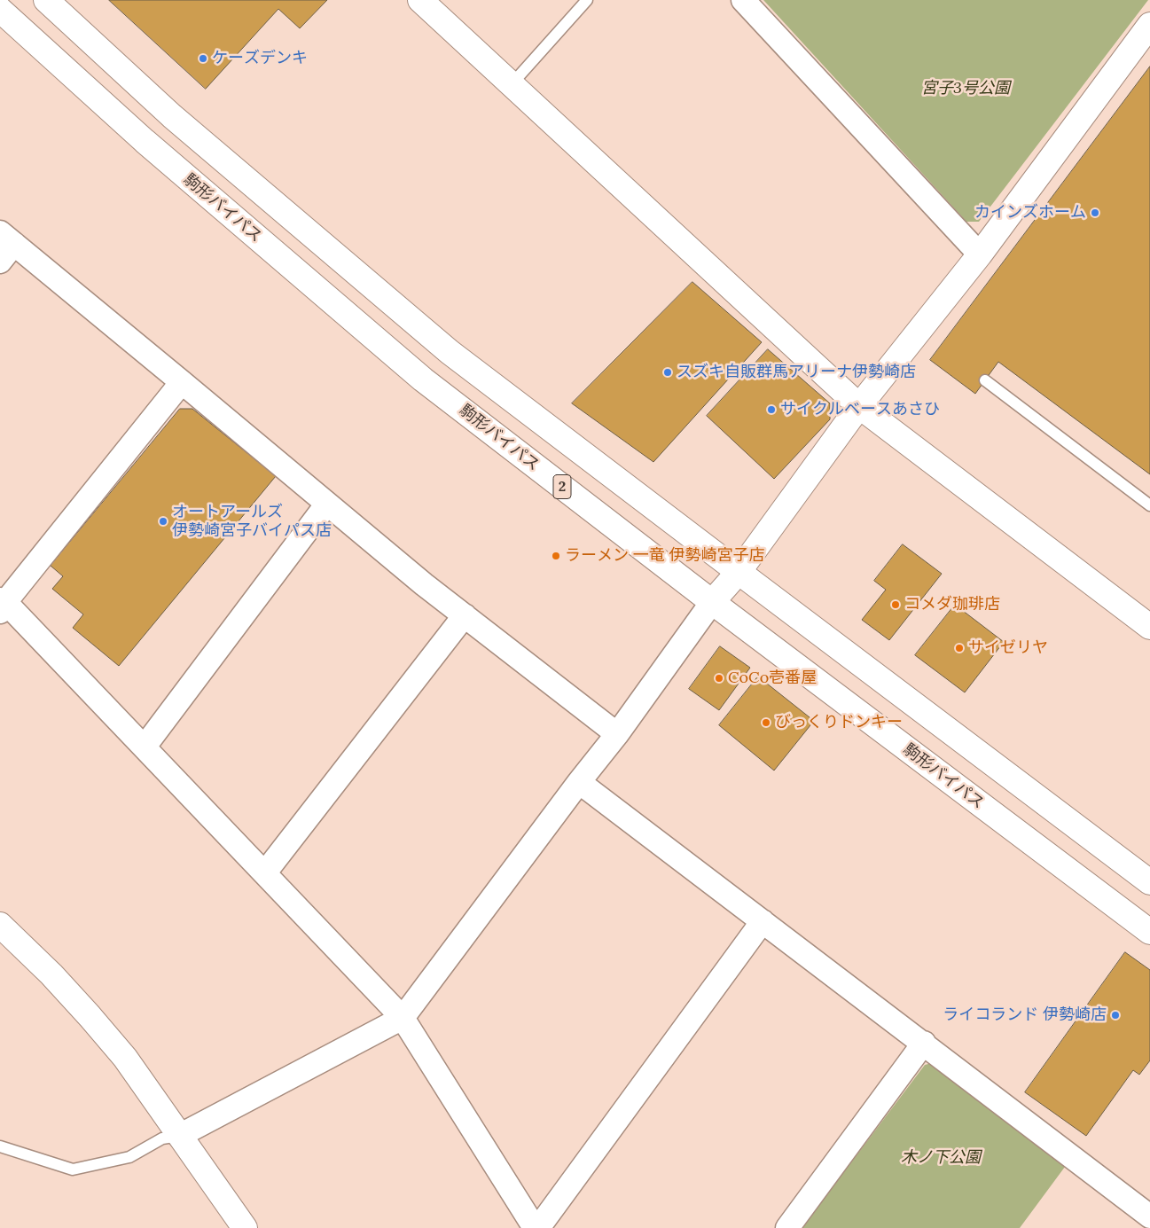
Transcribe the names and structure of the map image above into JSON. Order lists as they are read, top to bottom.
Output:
{
  "streets": {
    "main road": ["駒形バイパス", "2"]
  },
  "parks": ["宮子3号公園", "木ノ下公園"],
  "places": [
    "ケーズデンキ",
    "カインズホーム",
    "スズキ自販群馬アリーナ伊勢崎店",
    "サイクルベースあさひ",
    "オートアールズ 伊勢崎宮子バイパス店",
    "ラーメン 一竜 伊勢崎宮子店",
    "コメダ珈琲店",
    "サイゼリヤ",
    "CoCo壱番屋",
    "びっくりドンキー",
    "ライコランド 伊勢崎店"
  ]
}
